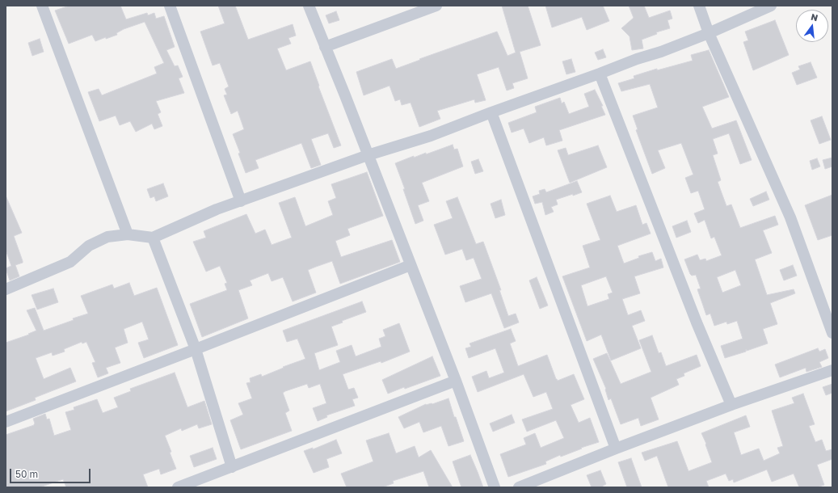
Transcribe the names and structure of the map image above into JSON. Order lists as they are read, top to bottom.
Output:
{
  "scale_bar": "50 m",
  "north": "top"
}
